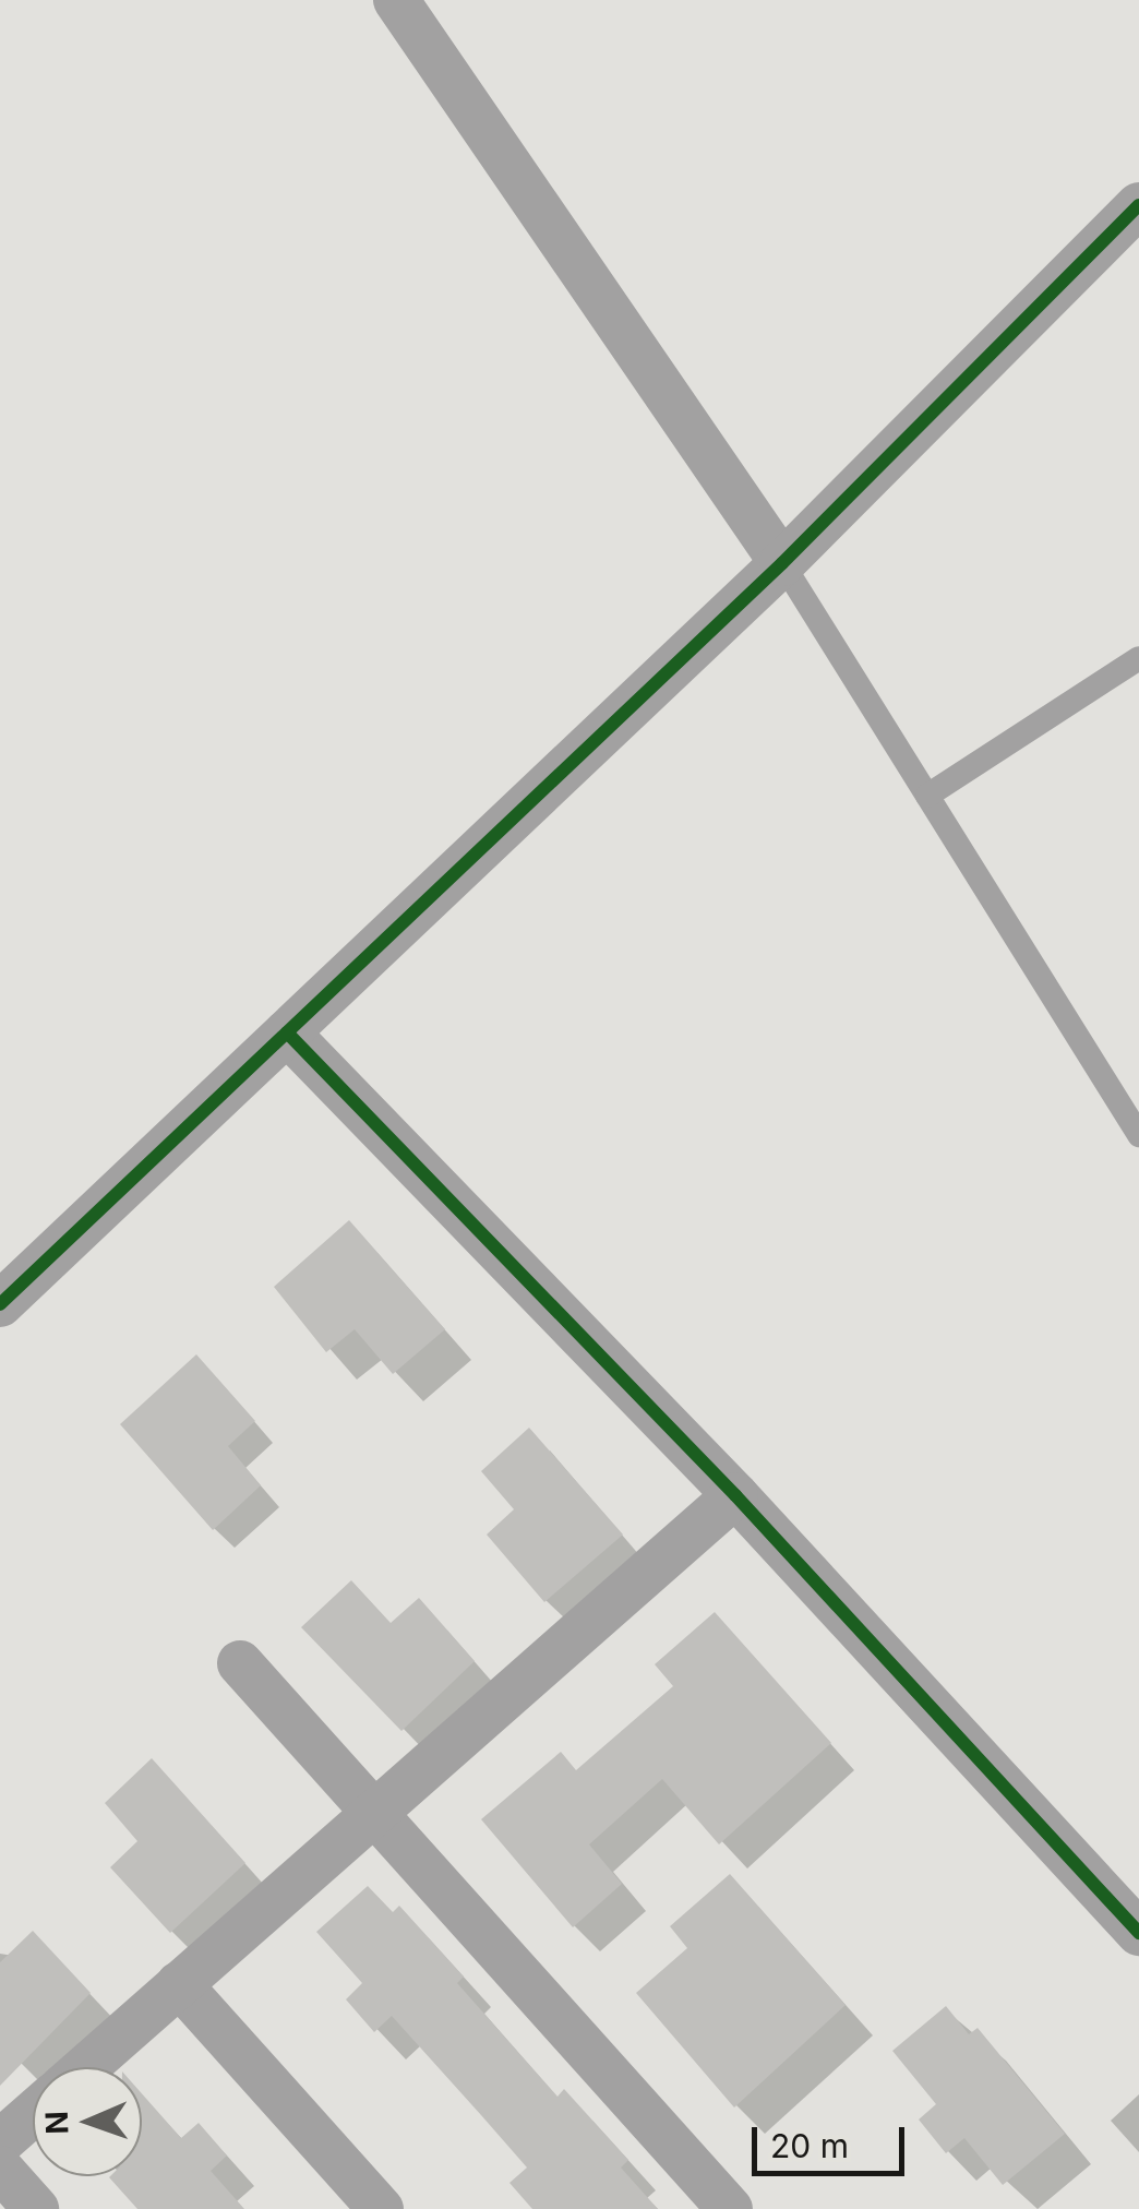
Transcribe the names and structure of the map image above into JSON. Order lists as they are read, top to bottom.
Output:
{
  "scale_bar": "20 m",
  "north": "left"
}
